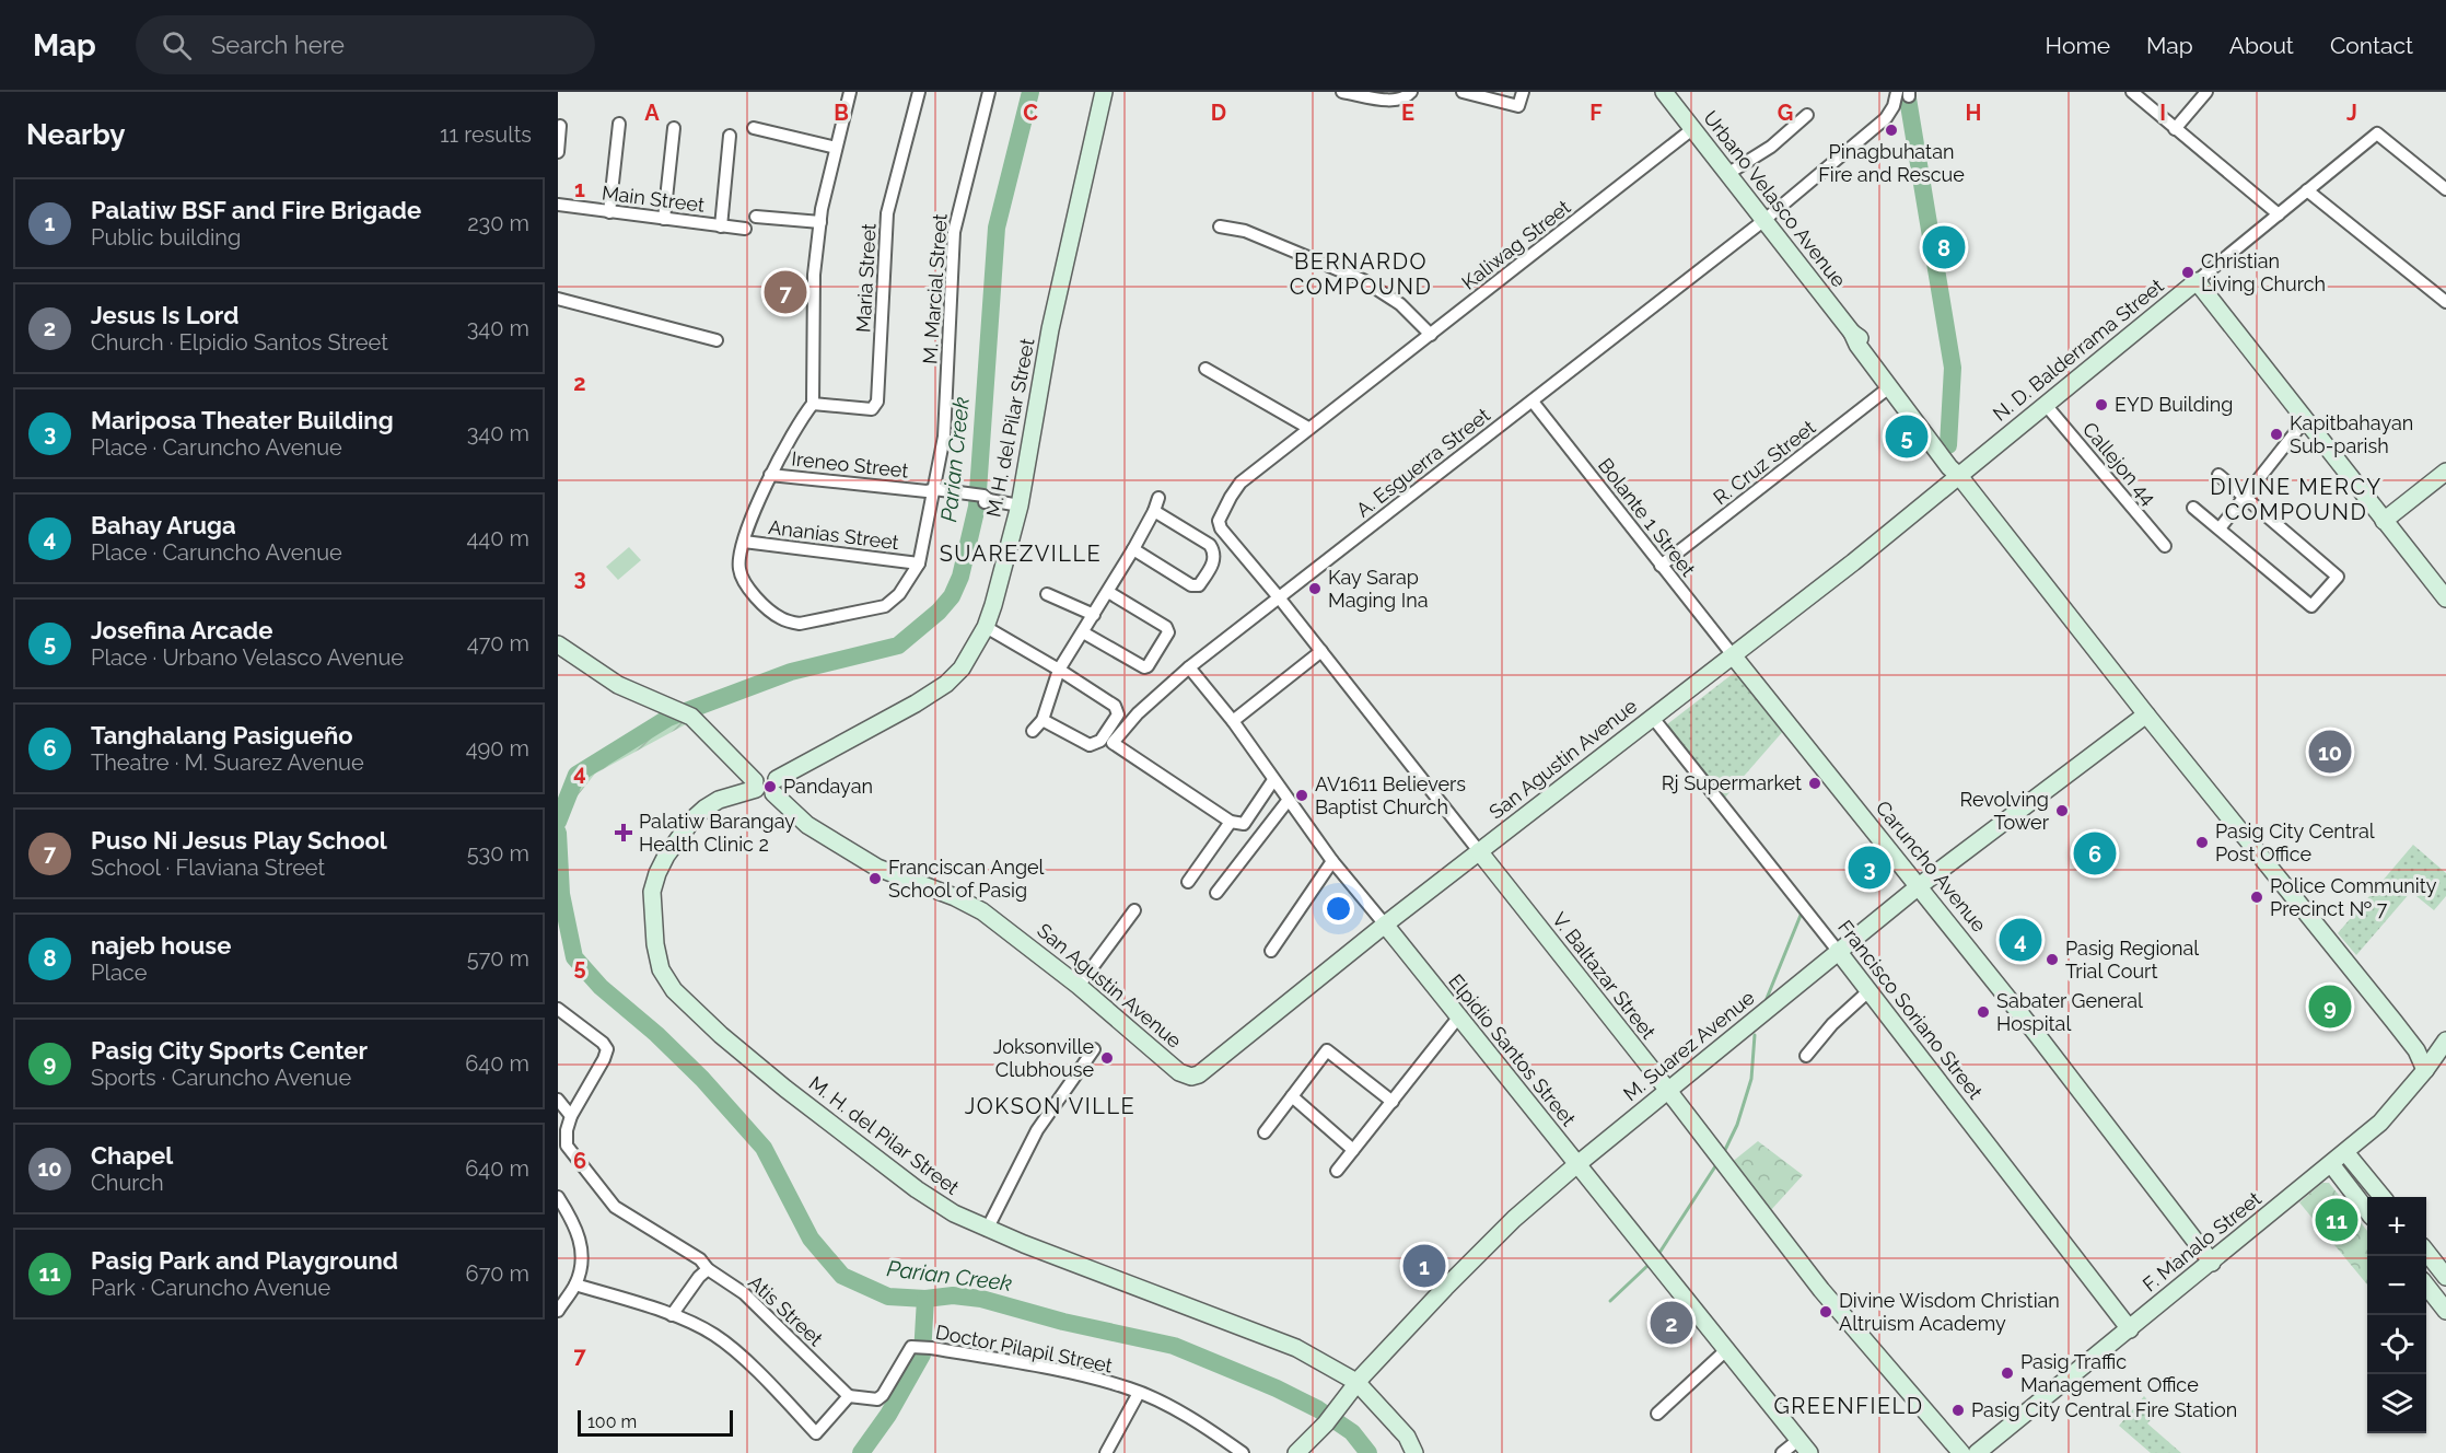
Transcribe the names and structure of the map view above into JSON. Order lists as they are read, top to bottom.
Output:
{
  "streets": {
    "street": [
      "Main Street",
      "Urbano Velasco Avenue",
      "Kaliwag Street",
      "Maria Street",
      "M. Marcial Street",
      "N. D. Balderrama Street",
      "M. H. del Pilar Street",
      "A. Esguerra Street",
      "R. Cruz Street",
      "Callejon 44",
      "Ireneo Street",
      "Bolante 1 Street",
      "Ananias Street",
      "San Agustin Avenue",
      "Caruncho Avenue",
      "V. Baltazar Street",
      "Francisco Soriano Street",
      "M. Suarez Avenue",
      "Elpidio Santos Street",
      "F. Manalo Street",
      "Atis Street",
      "Doctor Pilapil Street"
    ]
  },
  "crossings": [
    ["Urbano Velasco Avenue", "Kaliwag Street"],
    ["Urbano Velasco Avenue", "N. D. Balderrama Street"],
    ["Urbano Velasco Avenue", "A. Esguerra Street"],
    ["Urbano Velasco Avenue", "R. Cruz Street"],
    ["Urbano Velasco Avenue", "San Agustin Avenue"],
    ["Kaliwag Street", "V. Baltazar Street"],
    ["M. Marcial Street", "Ireneo Street"],
    ["M. Marcial Street", "Ananias Street"],
    ["N. D. Balderrama Street", "Callejon 44"],
    ["N. D. Balderrama Street", "San Agustin Avenue"],
    ["M. H. del Pilar Street", "Ireneo Street"],
    ["M. H. del Pilar Street", "San Agustin Avenue"],
    ["M. H. del Pilar Street", "M. Suarez Avenue"],
    ["A. Esguerra Street", "Bolante 1 Street"],
    ["A. Esguerra Street", "V. Baltazar Street"],
    ["A. Esguerra Street", "Elpidio Santos Street"],
    ["R. Cruz Street", "Bolante 1 Street"],
    ["Bolante 1 Street", "San Agustin Avenue"],
    ["Bolante 1 Street", "Caruncho Avenue"],
    ["San Agustin Avenue", "Caruncho Avenue"],
    ["San Agustin Avenue", "V. Baltazar Street"],
    ["San Agustin Avenue", "Francisco Soriano Street"],
    ["San Agustin Avenue", "Elpidio Santos Street"],
    ["Caruncho Avenue", "M. Suarez Avenue"],
    ["Caruncho Avenue", "F. Manalo Street"],
    ["V. Baltazar Street", "M. Suarez Avenue"],
    ["Francisco Soriano Street", "M. Suarez Avenue"],
    ["Francisco Soriano Street", "F. Manalo Street"],
    ["M. Suarez Avenue", "Elpidio Santos Street"],
    ["Atis Street", "Doctor Pilapil Street"]
  ],
  "districts": [
    "BERNARDO COMPOUND",
    "DIVINE MERCY COMPOUND",
    "SUAREZVILLE",
    "JOKSON VILLE",
    "GREENFIELD"
  ],
  "water": ["Parian Creek"],
  "places": {
    "other": [
      "Pinagbuhatan Fire and Rescue",
      "Christian Living Church",
      "EYD Building",
      "Kapitbahayan Sub-parish",
      "Kay Sarap Maging Ina",
      "Rj Supermarket",
      "Pandayan",
      "AV1611 Believers Baptist Church",
      "Revolving Tower",
      "Pasig City Central Post Office",
      "Franciscan Angel School of Pasig",
      "Police Community Precinct № 7",
      "Pasig Regional Trial Court",
      "Sabater General Hospital",
      "Joksonville Clubhouse",
      "Divine Wisdom Christian Altruism Academy",
      "Pasig Traffic Management Office",
      "Pasig City Central Fire Station"
    ],
    "health": ["Palatiw Barangay Health Clinic 2"]
  },
  "scale_bar": "100 m",
  "page": {
    "header": "Map",
    "search": "Search here",
    "nav": [
      "Home",
      "Map",
      "About",
      "Contact"
    ],
    "heading": ["Nearby", "11 results"],
    "list": [
      {
        "mark": "1",
        "name": "Palatiw BSF and Fire Brigade",
        "note": "Public building",
        "value": "230 m"
      },
      {
        "mark": "2",
        "name": "Jesus Is Lord",
        "note": "Church · Elpidio Santos Street",
        "value": "340 m"
      },
      {
        "mark": "3",
        "name": "Mariposa Theater Building",
        "note": "Place · Caruncho Avenue",
        "value": "340 m"
      },
      {
        "mark": "4",
        "name": "Bahay Aruga",
        "note": "Place · Caruncho Avenue",
        "value": "440 m"
      },
      {
        "mark": "5",
        "name": "Josefina Arcade",
        "note": "Place · Urbano Velasco Avenue",
        "value": "470 m"
      },
      {
        "mark": "6",
        "name": "Tanghalang Pasigueño",
        "note": "Theatre · M. Suarez Avenue",
        "value": "490 m"
      },
      {
        "mark": "7",
        "name": "Puso Ni Jesus Play School",
        "note": "School · Flaviana Street",
        "value": "530 m"
      },
      {
        "mark": "8",
        "name": "najeb house",
        "note": "Place",
        "value": "570 m"
      },
      {
        "mark": "9",
        "name": "Pasig City Sports Center",
        "note": "Sports · Caruncho Avenue",
        "value": "640 m"
      },
      {
        "mark": "10",
        "name": "Chapel",
        "note": "Church",
        "value": "640 m"
      },
      {
        "mark": "11",
        "name": "Pasig Park and Playground",
        "note": "Park · Caruncho Avenue",
        "value": "670 m"
      }
    ],
    "pins": [
      "8",
      "7",
      "5",
      "10",
      "6",
      "3",
      "4",
      "9",
      "11",
      "1",
      "2"
    ],
    "map_buttons": ["+", "−"],
    "scale": "100 m"
  },
  "grid": {
    "columns": [
      "A",
      "B",
      "C",
      "D",
      "E",
      "F",
      "G",
      "H",
      "I",
      "J"
    ],
    "rows": [
      "1",
      "2",
      "3",
      "4",
      "5",
      "6",
      "7"
    ]
  }
}
